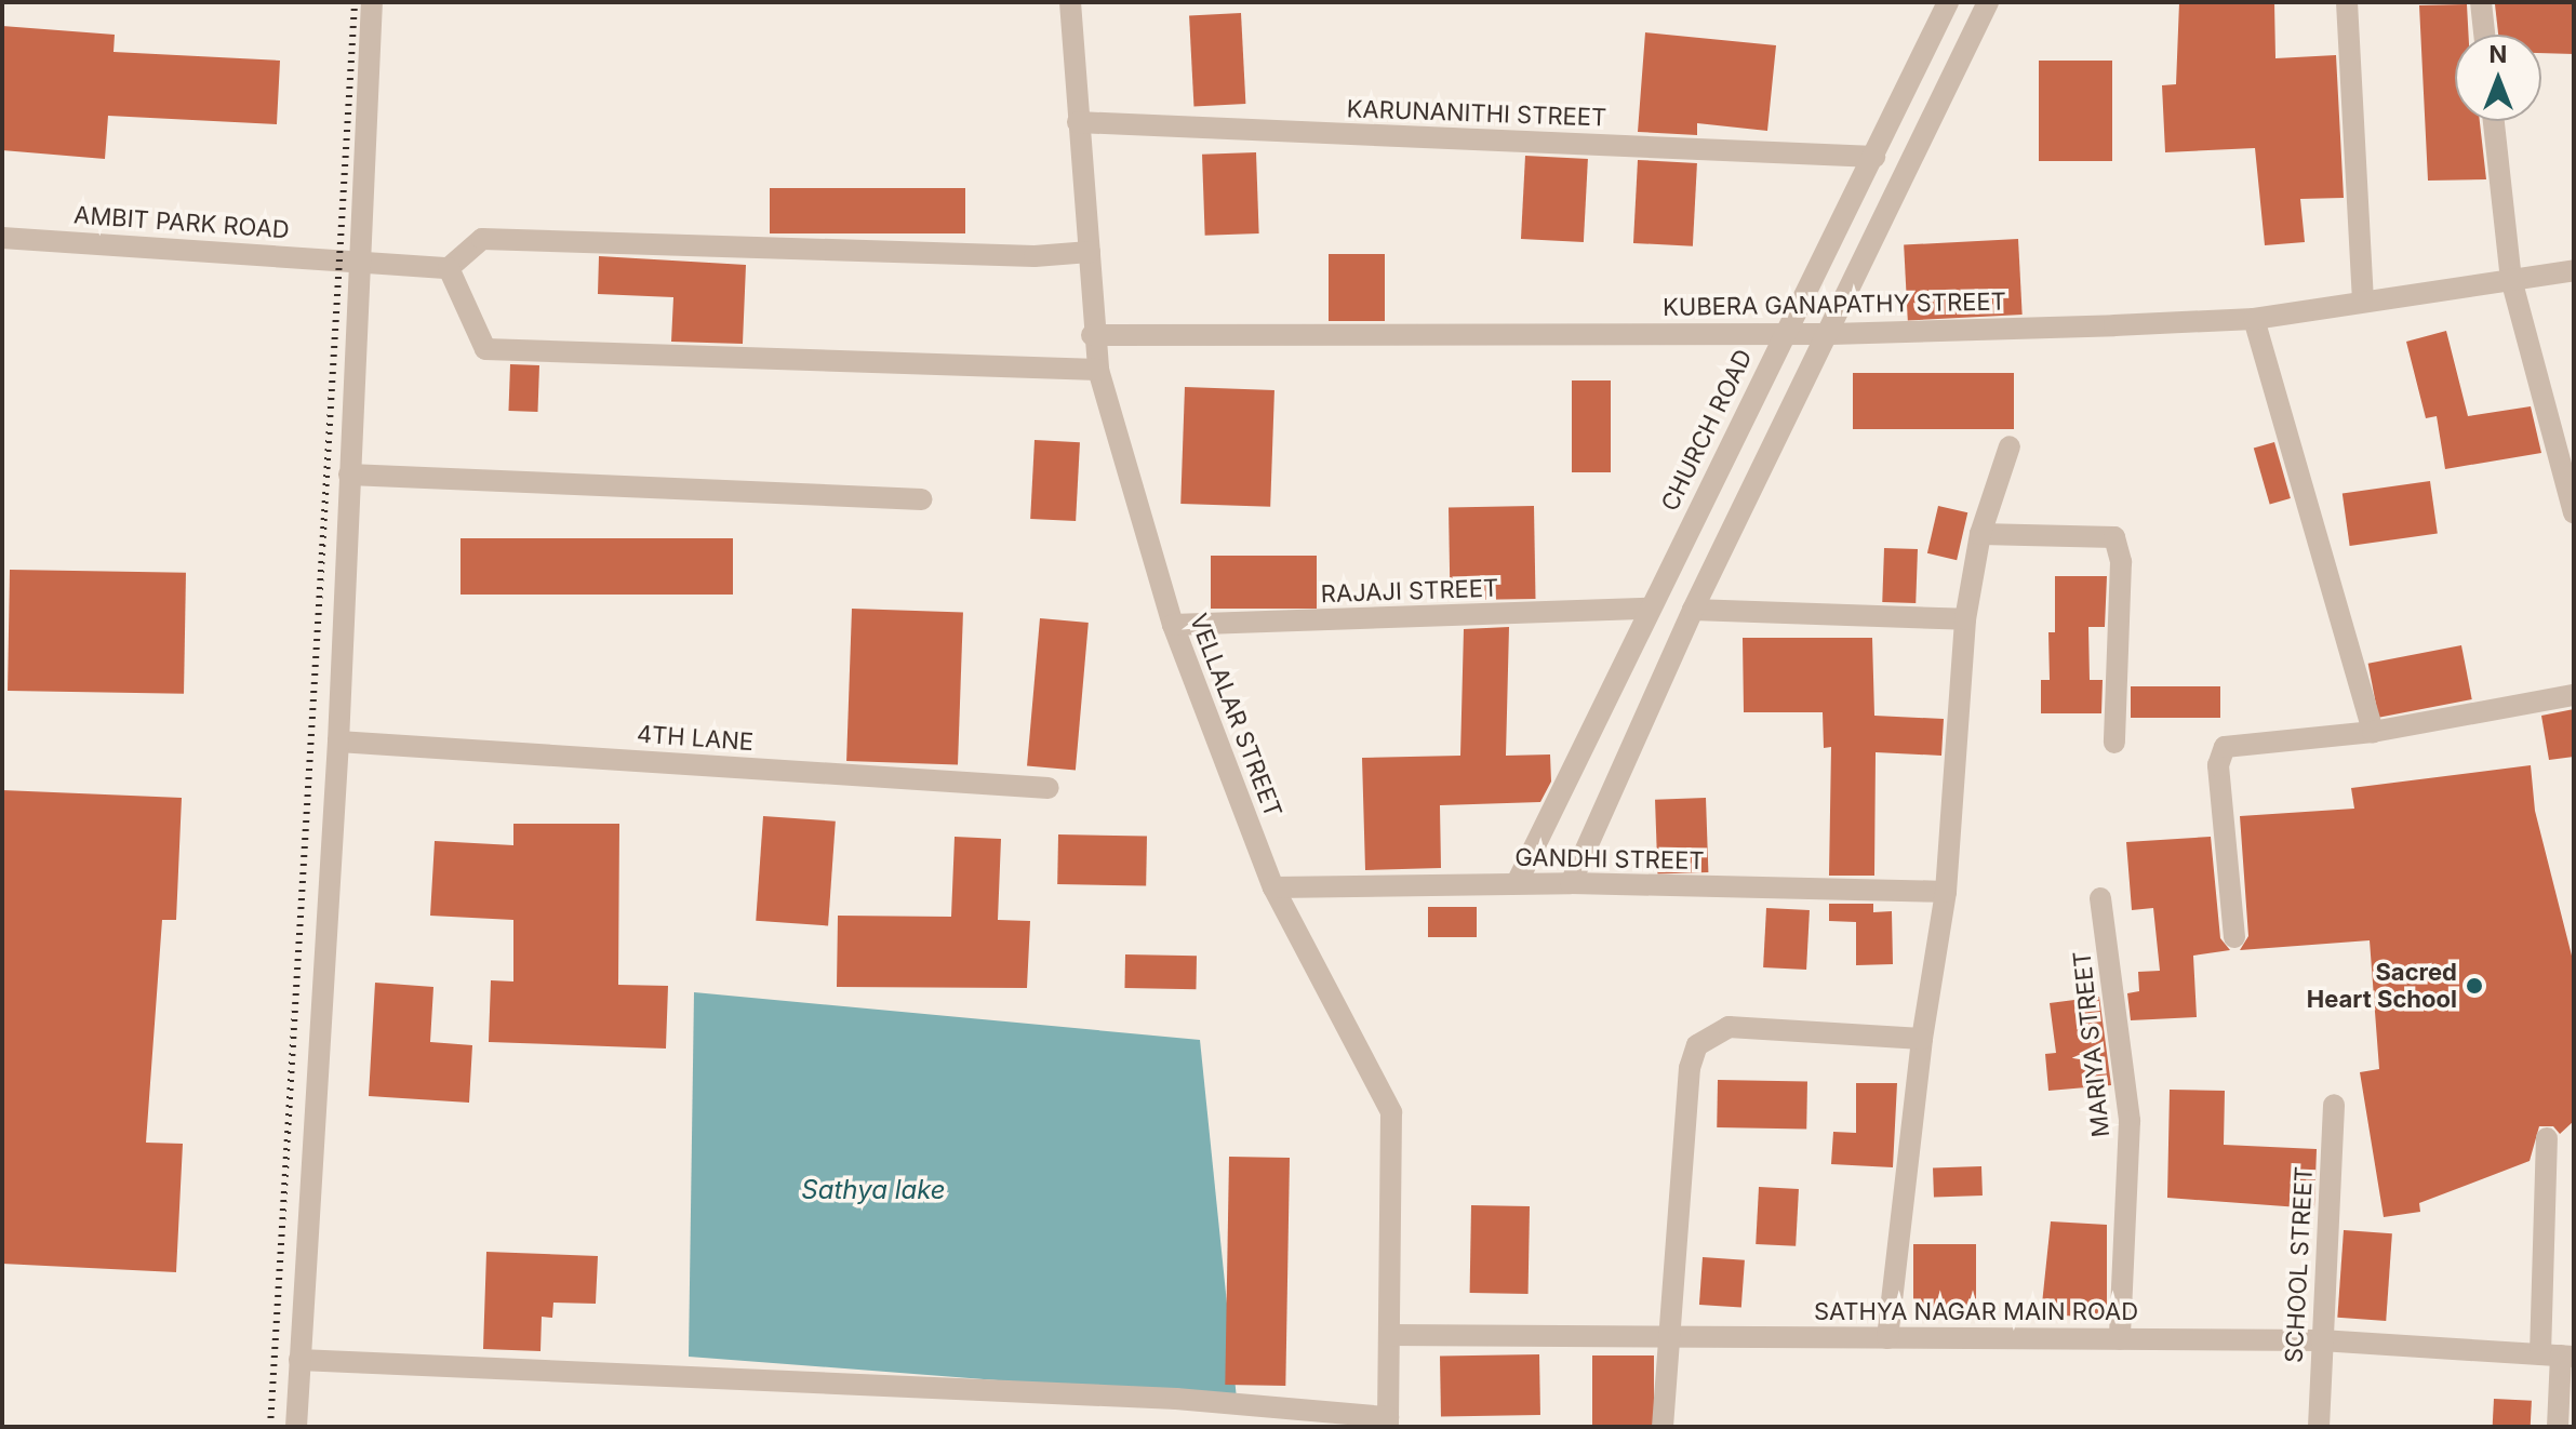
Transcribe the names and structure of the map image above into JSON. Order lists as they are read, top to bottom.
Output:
{
  "streets": {
    "street": [
      "KARUNANITHI STREET",
      "AMBIT PARK ROAD",
      "KUBERA GANAPATHY STREET",
      "CHURCH ROAD",
      "RAJAJI STREET",
      "VELLALAR STREET",
      "4TH LANE",
      "GANDHI STREET",
      "MARIYA STREET",
      "SCHOOL STREET",
      "SATHYA NAGAR MAIN ROAD"
    ]
  },
  "crossings": [
    ["KARUNANITHI STREET", "CHURCH ROAD"],
    ["KARUNANITHI STREET", "VELLALAR STREET"],
    ["KUBERA GANAPATHY STREET", "CHURCH ROAD"],
    ["KUBERA GANAPATHY STREET", "VELLALAR STREET"],
    ["CHURCH ROAD", "RAJAJI STREET"],
    ["CHURCH ROAD", "GANDHI STREET"],
    ["RAJAJI STREET", "VELLALAR STREET"],
    ["VELLALAR STREET", "GANDHI STREET"],
    ["VELLALAR STREET", "SATHYA NAGAR MAIN ROAD"],
    ["MARIYA STREET", "SATHYA NAGAR MAIN ROAD"],
    ["SCHOOL STREET", "SATHYA NAGAR MAIN ROAD"]
  ],
  "water": ["Sathya lake"],
  "places": ["Sacred Heart School"],
  "north": "top"
}
